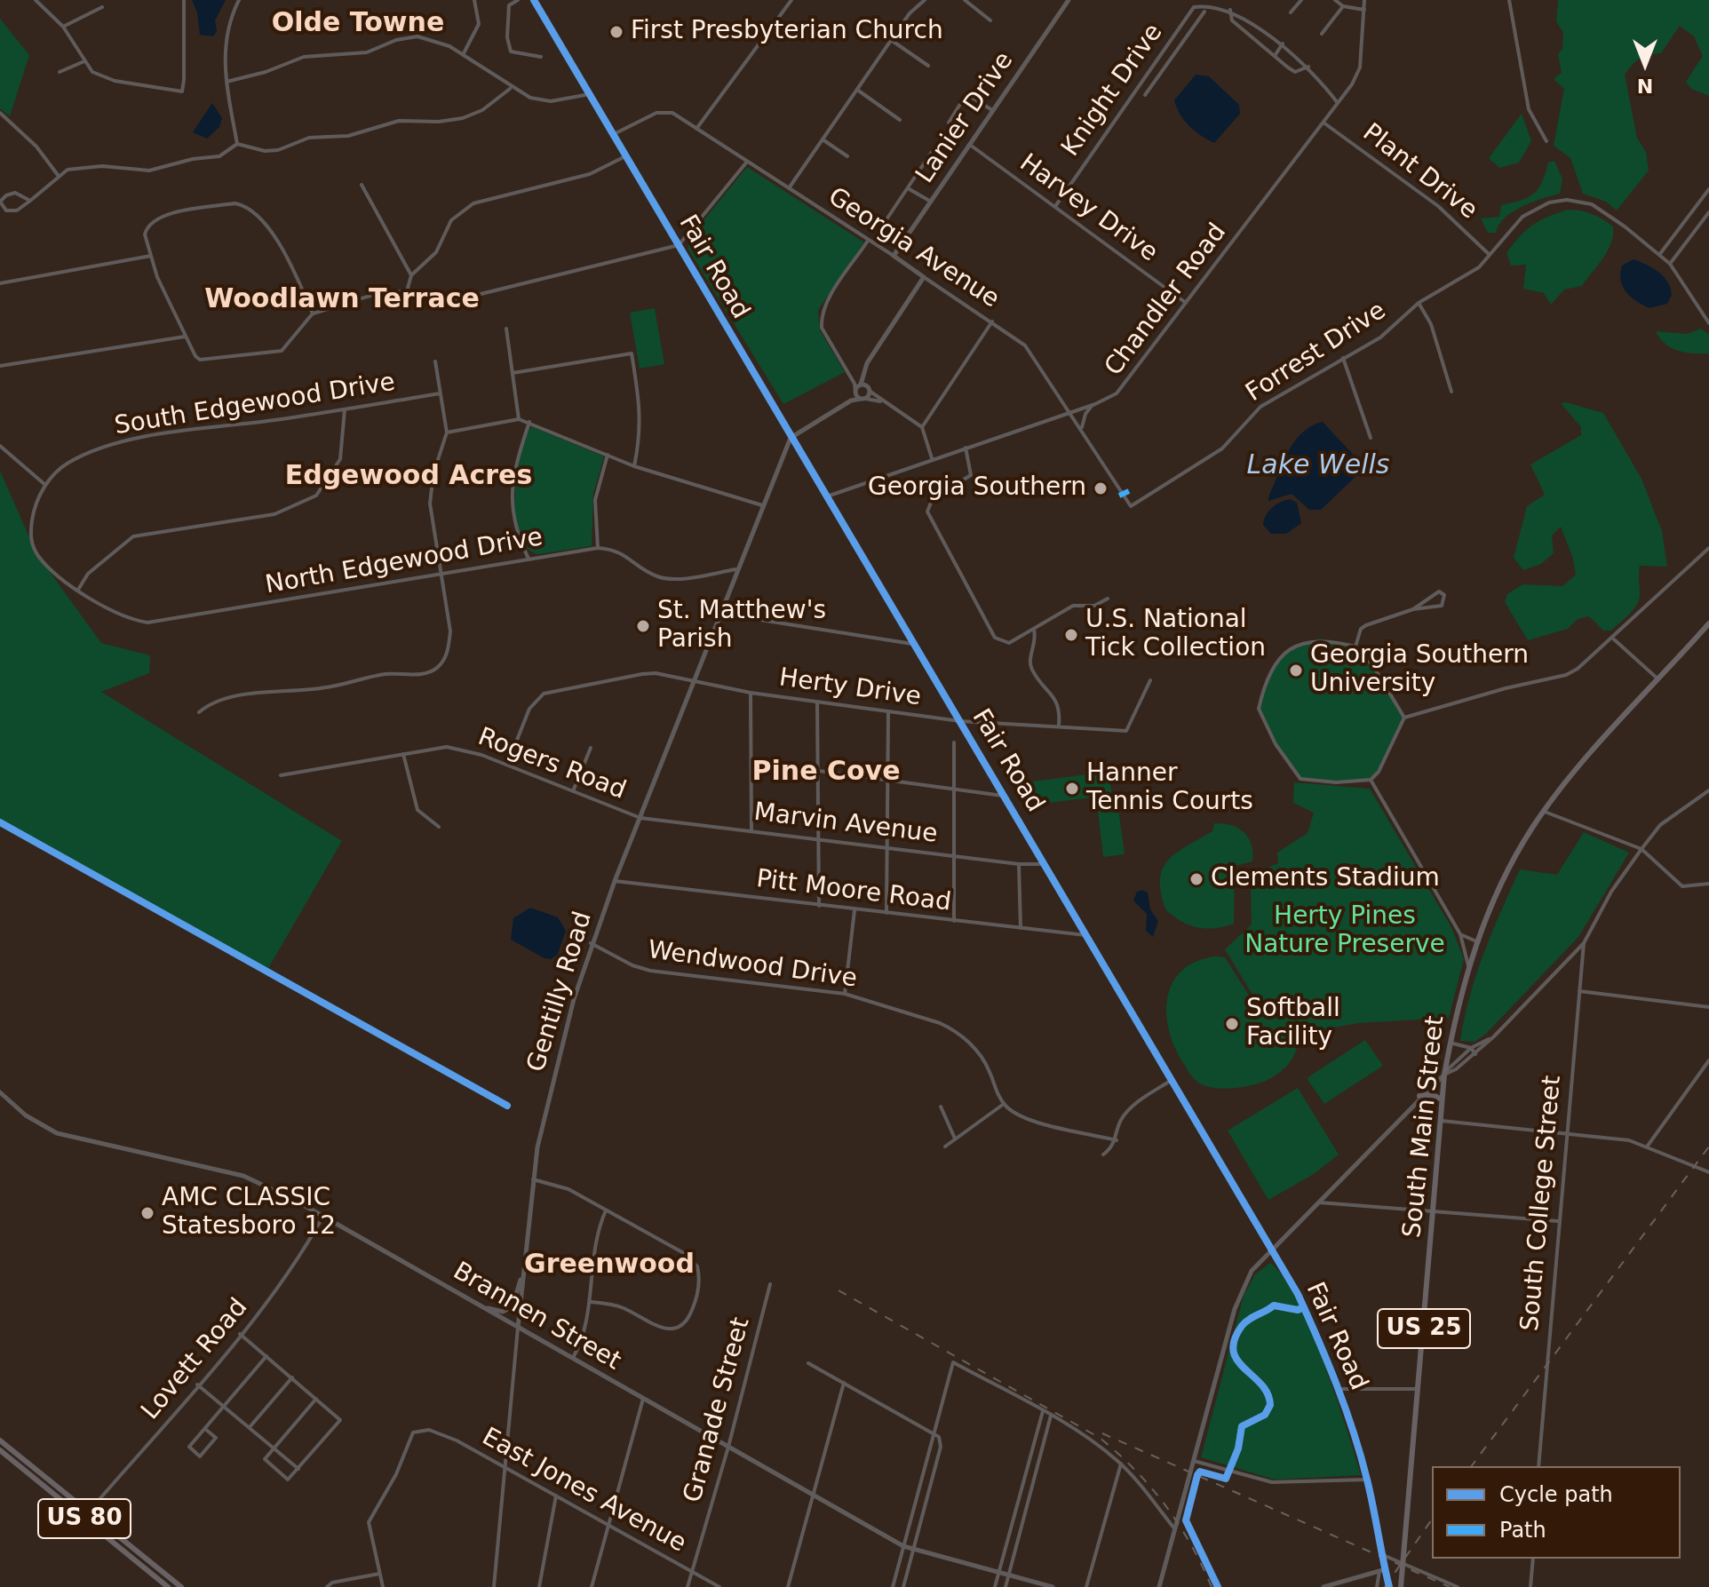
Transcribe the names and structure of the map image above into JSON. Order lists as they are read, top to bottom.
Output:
{
  "streets": {
    "main road": [
      "Fair Road",
      "South Main Street",
      "US 25",
      "US 80"
    ],
    "street": [
      "Knight Drive",
      "Lanier Drive",
      "Plant Drive",
      "Harvey Drive",
      "Georgia Avenue",
      "Chandler Road",
      "Forrest Drive",
      "South Edgewood Drive",
      "North Edgewood Drive",
      "Herty Drive",
      "Rogers Road",
      "Marvin Avenue",
      "Pitt Moore Road",
      "Wendwood Drive",
      "Gentilly Road",
      "South College Street",
      "Brannen Street",
      "Lovett Road",
      "Granade Street",
      "East Jones Avenue"
    ]
  },
  "crossings": [
    ["Knight Drive", "Harvey Drive"],
    ["Knight Drive", "Chandler Road"],
    ["Lanier Drive", "Harvey Drive"],
    ["Lanier Drive", "Georgia Avenue"],
    ["Plant Drive", "Chandler Road"],
    ["Plant Drive", "Forrest Drive"],
    ["Harvey Drive", "Chandler Road"],
    ["Georgia Avenue", "Fair Road"],
    ["Georgia Avenue", "Chandler Road"],
    ["Georgia Avenue", "Forrest Drive"],
    ["Fair Road", "Chandler Road"],
    ["Fair Road", "Herty Drive"],
    ["Fair Road", "Marvin Avenue"],
    ["Fair Road", "Pitt Moore Road"],
    ["Fair Road", "Gentilly Road"],
    ["South Edgewood Drive", "North Edgewood Drive"],
    ["North Edgewood Drive", "Gentilly Road"],
    ["Herty Drive", "Rogers Road"],
    ["Herty Drive", "Gentilly Road"],
    ["Rogers Road", "Marvin Avenue"],
    ["Rogers Road", "Gentilly Road"],
    ["Marvin Avenue", "Gentilly Road"],
    ["Pitt Moore Road", "Gentilly Road"],
    ["Wendwood Drive", "Gentilly Road"],
    ["Gentilly Road", "Brannen Street"],
    ["Gentilly Road", "East Jones Avenue"],
    ["Brannen Street", "Lovett Road"],
    ["Brannen Street", "Granade Street"],
    ["Lovett Road", "US 80"],
    ["Granade Street", "East Jones Avenue"]
  ],
  "districts": [
    "Olde Towne",
    "Woodlawn Terrace",
    "Edgewood Acres",
    "Pine Cove",
    "Greenwood"
  ],
  "water": ["Lake Wells"],
  "parks": ["Herty Pines Nature Preserve"],
  "places": [
    "First Presbyterian Church",
    "Georgia Southern",
    "St. Matthew's Parish",
    "U.S. National Tick Collection",
    "Georgia Southern University",
    "Hanner Tennis Courts",
    "Clements Stadium",
    "Softball Facility",
    "AMC CLASSIC Statesboro 12"
  ],
  "legend": ["Cycle path", "Path"],
  "north": "bottom"
}
